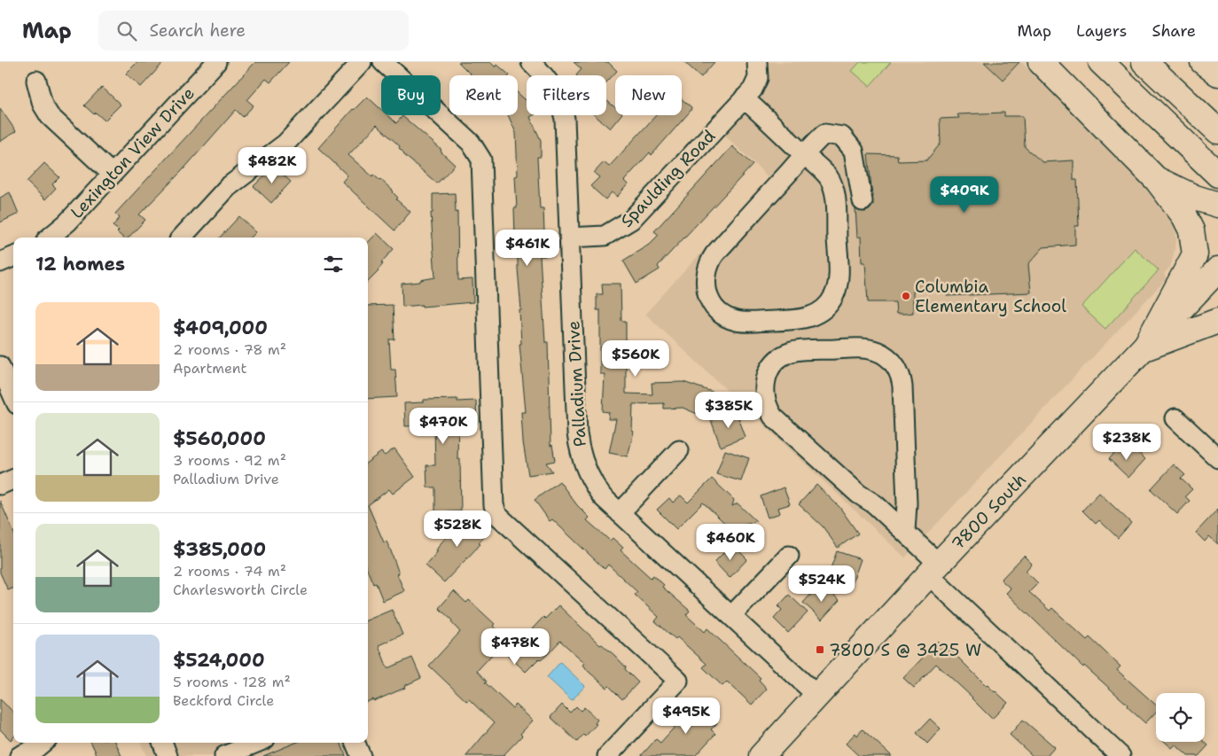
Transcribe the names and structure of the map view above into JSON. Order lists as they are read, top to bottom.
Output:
{
  "streets": {
    "main road": ["7800 South"],
    "street": ["Lexington View Drive", "Spaulding Road", "Palladium Drive"]
  },
  "crossings": [
    ["Spaulding Road", "Palladium Drive"],
    ["Palladium Drive", "7800 South"]
  ],
  "places": {
    "other": ["Columbia Elementary School"],
    "transit": ["7800 S @ 3425 W"]
  },
  "page": {
    "header": "Map",
    "search": "Search here",
    "nav": ["Map", "Layers", "Share"],
    "chip": [
      "Buy",
      "Rent",
      "Filters",
      "New"
    ],
    "price": [
      "$482K",
      "$409K",
      "$461K",
      "$560K",
      "$385K",
      "$470K",
      "$238K",
      "$528K",
      "$460K",
      "$524K",
      "$478K",
      "$495K"
    ],
    "heading": "12 homes",
    "list": [
      {
        "name": "$409,000",
        "note": "2 rooms · 78 m² · Apartment"
      },
      {
        "name": "$560,000",
        "note": "3 rooms · 92 m² · Palladium Drive"
      },
      {
        "name": "$385,000",
        "note": "2 rooms · 74 m² · Charlesworth Circle"
      },
      {
        "name": "$524,000",
        "note": "5 rooms · 128 m² · Beckford Circle"
      }
    ]
  }
}
